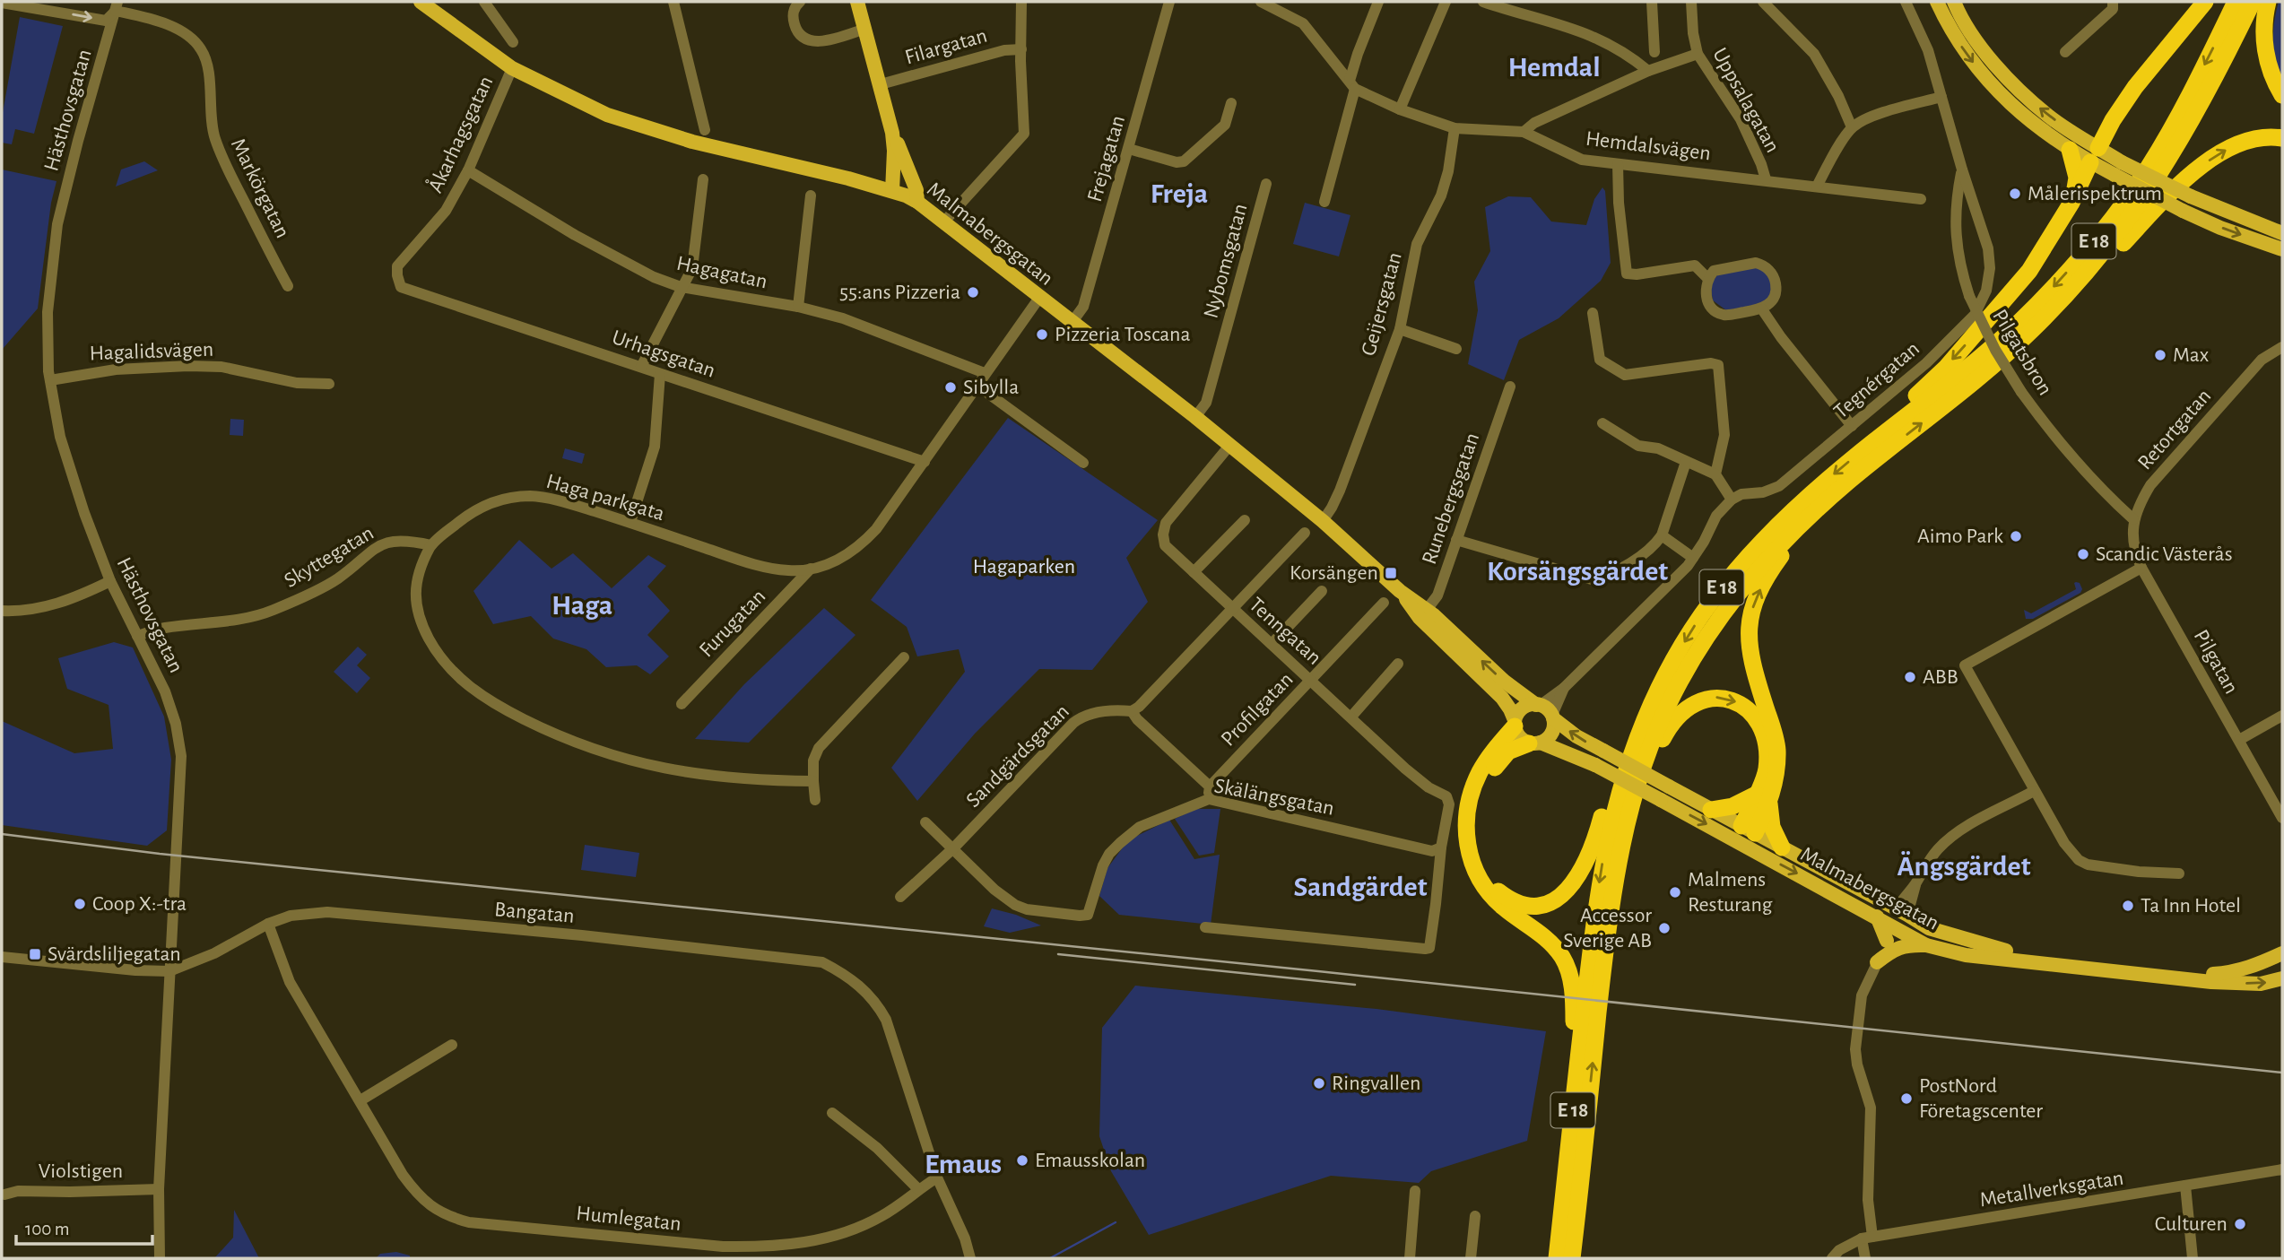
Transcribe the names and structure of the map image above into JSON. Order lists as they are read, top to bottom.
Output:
{
  "streets": {
    "highway": ["E 18"],
    "main road": ["Malmabergsgatan"],
    "street": [
      "Filargatan",
      "Uppsalagatan",
      "Hästhovsgatan",
      "Åkarhagsgatan",
      "Hemdalsvägen",
      "Frejagatan",
      "Markörgatan",
      "Nybomsgatan",
      "Hagagatan",
      "Geijersgatan",
      "Hagalidsvägen",
      "Pilgatsbron",
      "Urhagsgatan",
      "Tegnérgatan",
      "Retortgatan",
      "Haga parkgata",
      "Runebergsgatan",
      "Skyttegatan",
      "Furugatan",
      "Tenngatan",
      "Pilgatan",
      "Profilgatan",
      "Sandgärdsgatan",
      "Skälängsgatan",
      "Bangatan",
      "Violstigen",
      "Metallverksgatan",
      "Humlegatan"
    ]
  },
  "crossings": [
    ["Uppsalagatan", "Hemdalsvägen"],
    ["Hästhovsgatan", "Markörgatan"],
    ["Hästhovsgatan", "Hagalidsvägen"],
    ["Hästhovsgatan", "Skyttegatan"],
    ["Hästhovsgatan", "Bangatan"],
    ["Hästhovsgatan", "Violstigen"],
    ["Åkarhagsgatan", "Malmabergsgatan"],
    ["Åkarhagsgatan", "Hagagatan"],
    ["Åkarhagsgatan", "Urhagsgatan"],
    ["Hemdalsvägen", "Geijersgatan"],
    ["Frejagatan", "Malmabergsgatan"],
    ["Malmabergsgatan", "E 18"],
    ["Malmabergsgatan", "Nybomsgatan"],
    ["Malmabergsgatan", "Geijersgatan"],
    ["Malmabergsgatan", "Haga parkgata"],
    ["Malmabergsgatan", "Runebergsgatan"],
    ["Malmabergsgatan", "Tenngatan"],
    ["Hagagatan", "Haga parkgata"],
    ["Pilgatsbron", "Tegnérgatan"],
    ["Pilgatsbron", "Retortgatan"],
    ["Pilgatsbron", "Pilgatan"],
    ["Urhagsgatan", "Haga parkgata"],
    ["Retortgatan", "Pilgatan"],
    ["Haga parkgata", "Skyttegatan"],
    ["Haga parkgata", "Furugatan"],
    ["Tenngatan", "Profilgatan"],
    ["Tenngatan", "Skälängsgatan"],
    ["Sandgärdsgatan", "Skälängsgatan"],
    ["Bangatan", "Humlegatan"]
  ],
  "districts": [
    "Hemdal",
    "Freja",
    "Korsängsgärdet",
    "Haga",
    "Ängsgärdet",
    "Sandgärdet",
    "Emaus"
  ],
  "parks": ["Hagaparken"],
  "places": {
    "other": [
      "Målerispektrum",
      "55:ans Pizzeria",
      "Pizzeria Toscana",
      "Max",
      "Sibylla",
      "Aimo Park",
      "Scandic Västerås",
      "ABB",
      "Malmens Resturang",
      "Coop X:-tra",
      "Ta Inn Hotel",
      "Accessor Sverige AB",
      "Ringvallen",
      "PostNord Företagscenter",
      "Emausskolan",
      "Culturen"
    ],
    "transit": ["Korsängen", "Svärdsliljegatan"]
  },
  "scale_bar": "100 m"
}
